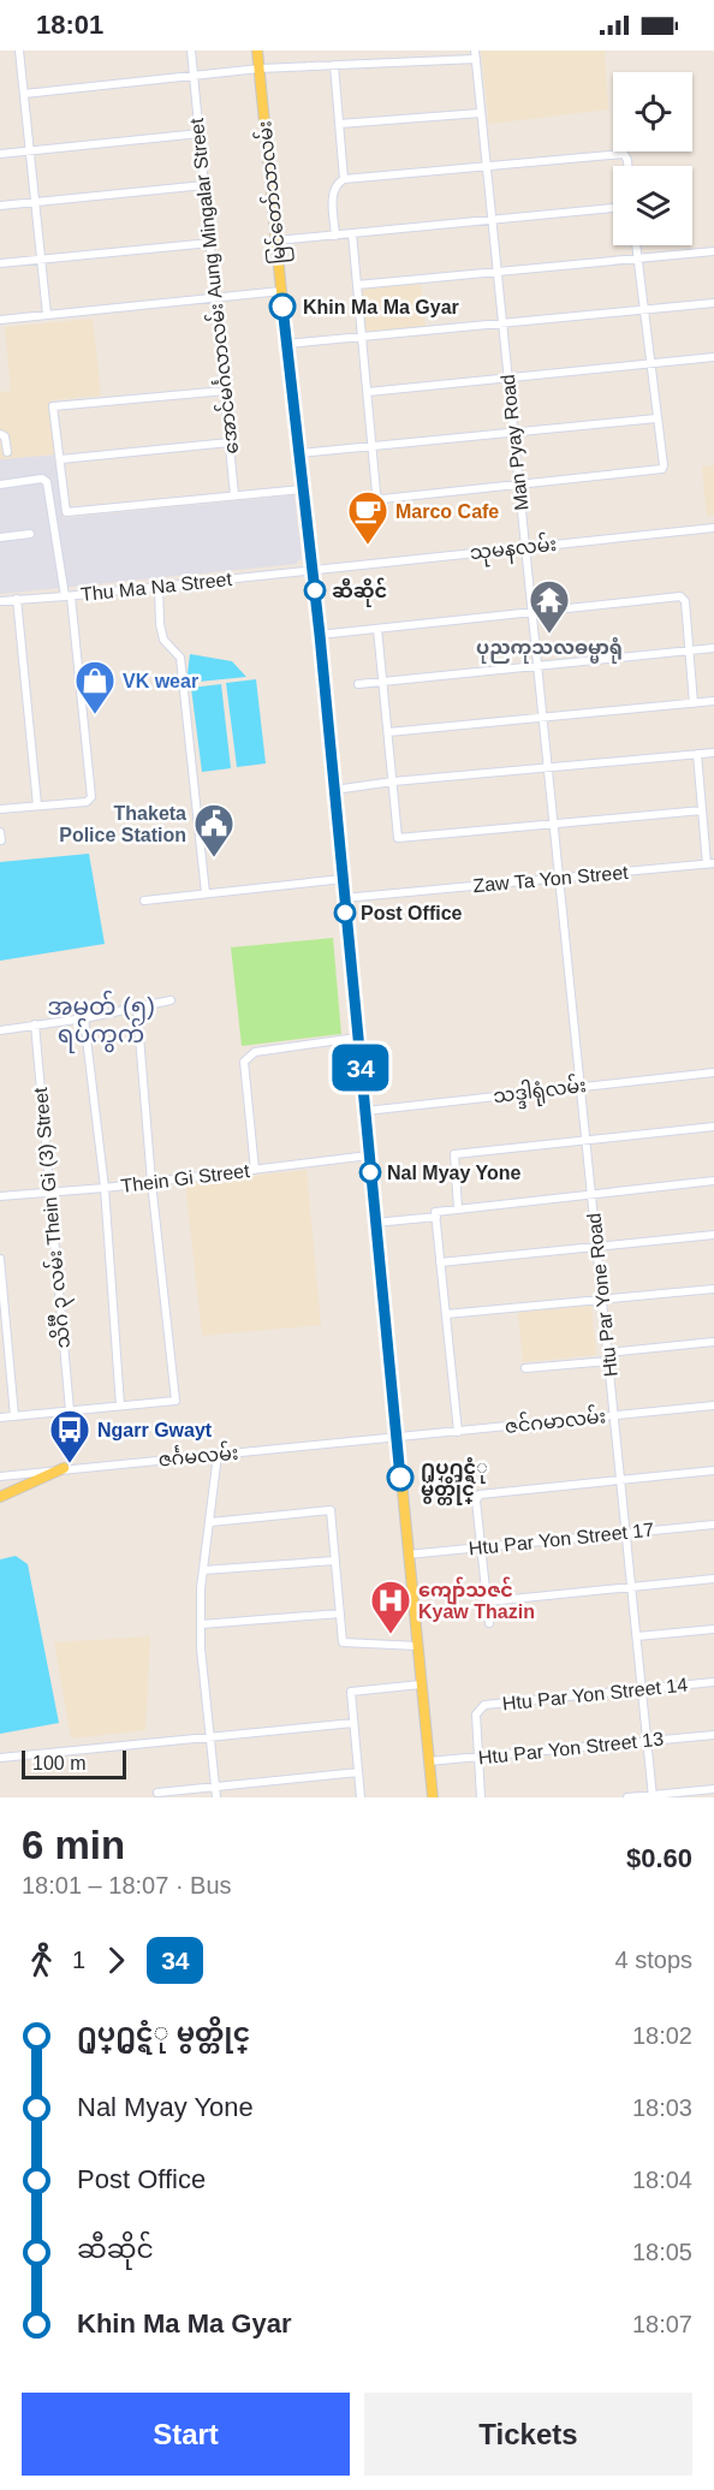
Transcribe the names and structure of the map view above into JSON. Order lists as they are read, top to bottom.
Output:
{
  "streets": {
    "main road": ["မြင်တော်သာလမ်း"],
    "street": [
      "အောင်မင်္ဂလာလမ်း Aung Mingalar Street",
      "Man Pyay Road",
      "သုမနလမ်း",
      "Thu Ma Na Street",
      "Zaw Ta Yon Street",
      "သဒ္ဒါရုံလမ်း",
      "Thein Gi Street",
      "သိင်္ဂီ ၃ လမ်း Thein Gi (3) Street",
      "Htu Par Yone Road",
      "ဇင်ဂမာလမ်း",
      "ဇင်္ဂမလမ်း",
      "Htu Par Yon Street 17",
      "Htu Par Yon Street 14",
      "Htu Par Yon Street 13"
    ]
  },
  "crossings": [
    ["မြင်တော်သာလမ်း", "သုမနလမ်း"],
    ["မြင်တော်သာလမ်း", "Thu Ma Na Street"],
    ["မြင်တော်သာလမ်း", "Zaw Ta Yon Street"],
    ["မြင်တော်သာလမ်း", "သဒ္ဒါရုံလမ်း"],
    ["မြင်တော်သာလမ်း", "Thein Gi Street"],
    ["မြင်တော်သာလမ်း", "ဇင်ဂမာလမ်း"],
    ["မြင်တော်သာလမ်း", "ဇင်္ဂမလမ်း"],
    ["မြင်တော်သာလမ်း", "Htu Par Yon Street 17"],
    ["မြင်တော်သာလမ်း", "Htu Par Yon Street 13"],
    ["Man Pyay Road", "သုမနလမ်း"],
    ["Man Pyay Road", "Zaw Ta Yon Street"],
    ["Man Pyay Road", "Htu Par Yone Road"],
    ["သုမနလမ်း", "Thu Ma Na Street"],
    ["Zaw Ta Yon Street", "Htu Par Yone Road"],
    ["သဒ္ဒါရုံလမ်း", "Htu Par Yone Road"],
    ["Thein Gi Street", "သိင်္ဂီ ၃ လမ်း Thein Gi (3) Street"],
    ["Htu Par Yone Road", "ဇင်ဂမာလမ်း"],
    ["Htu Par Yone Road", "Htu Par Yon Street 17"],
    ["Htu Par Yone Road", "Htu Par Yon Street 14"],
    ["Htu Par Yone Road", "Htu Par Yon Street 13"],
    ["ဇင်ဂမာလမ်း", "ဇင်္ဂမလမ်း"],
    ["Htu Par Yon Street 14", "Htu Par Yon Street 13"]
  ],
  "districts": ["အမှတ် (၅) ရပ်ကွက်"],
  "places": {
    "other": [
      "Khin Ma Ma Gyar",
      "ဆီဆိုင်",
      "Post Office",
      "Nal Myay Yone",
      "႐ုပ္႐ွင္ရံု မွတ္တိုင္"
    ],
    "cafe": ["Marco Cafe"],
    "temple": ["ပုညကုသလဓမ္မာရုံ"],
    "shop": ["VK wear"],
    "public building": ["Thaketa Police Station"],
    "bus stop": ["Ngarr Gwayt"],
    "hospital": ["ကျော်သဇင် Kyaw Thazin"]
  },
  "lines": ["bus line 34"],
  "scale_bar": "100 m",
  "page": {
    "status": "18:01",
    "on_map": "34",
    "scale": "100 m",
    "heading": ["6 min", "18:01 – 18:07 · Bus", "$0.60"],
    "legs": ["1", "34", "4 stops"],
    "list": [
      {
        "name": "႐ုပ္႐ွင္ရံု မွတ္တိုင္",
        "value": "18:02"
      },
      {
        "name": "Nal Myay Yone",
        "value": "18:03"
      },
      {
        "name": "Post Office",
        "value": "18:04"
      },
      {
        "name": "ဆီဆိုင်",
        "value": "18:05"
      },
      {
        "name": "Khin Ma Ma Gyar",
        "value": "18:07"
      }
    ],
    "buttons": ["Start", "Tickets"]
  }
}
